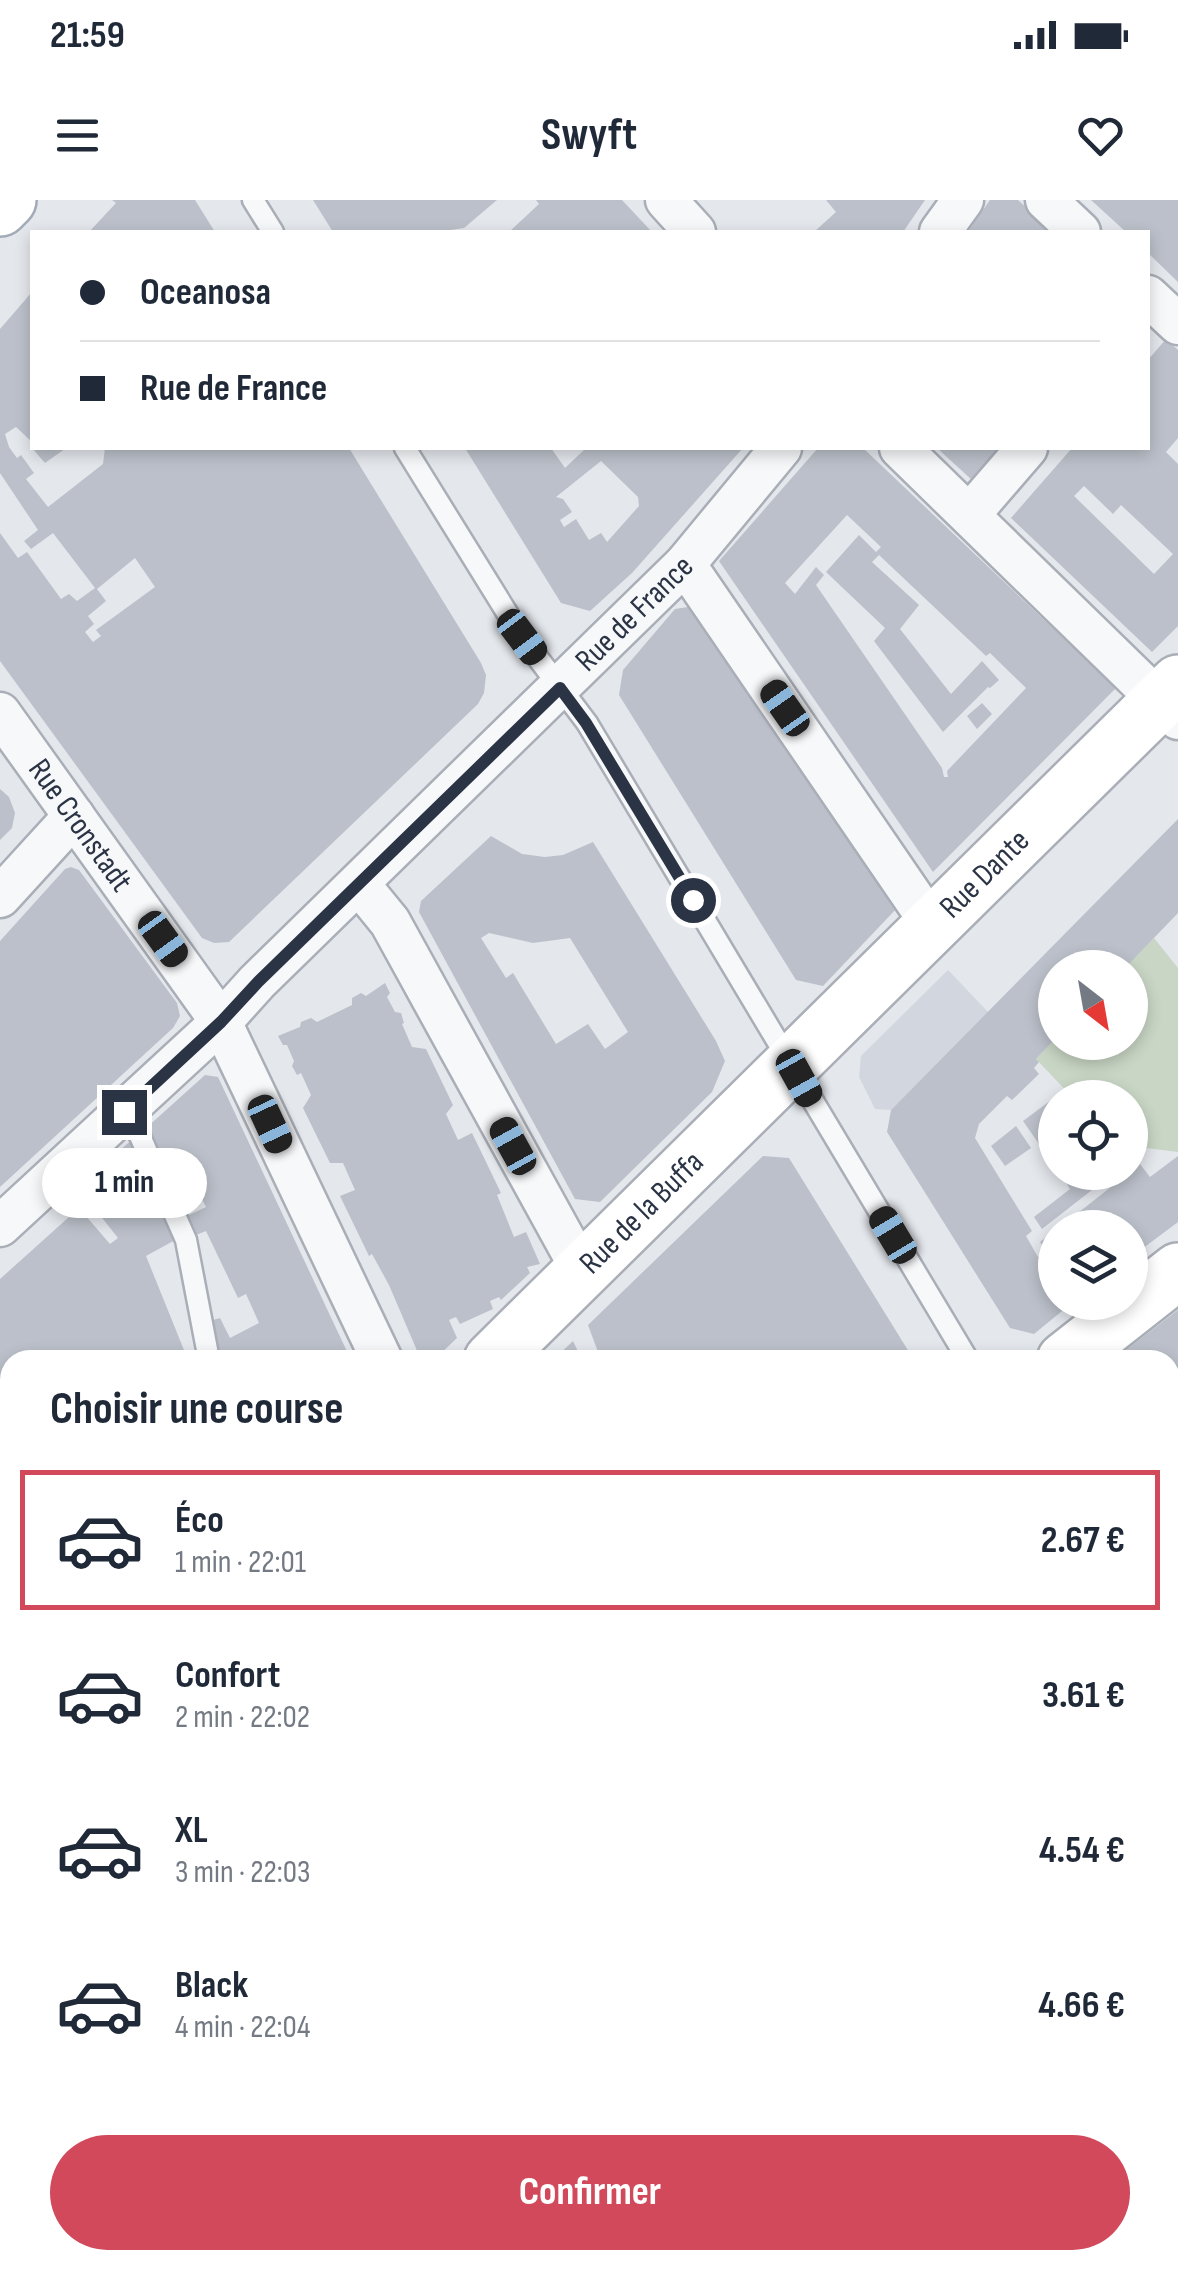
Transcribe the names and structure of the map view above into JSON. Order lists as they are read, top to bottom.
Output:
{
  "streets": {
    "street": [
      "Rue de France",
      "Rue Cronstadt",
      "Rue Dante",
      "Rue de la Buffa"
    ]
  },
  "crossings": [
    ["Rue de France", "Rue Cronstadt"],
    ["Rue Dante", "Rue de la Buffa"]
  ],
  "north": "bottom right",
  "page": {
    "status": "21:59",
    "header": "Swyft",
    "banner": ["Oceanosa", "Rue de France"],
    "bubble": "1 min",
    "heading": "Choisir une course",
    "list": [
      {
        "name": "Éco",
        "note": "1 min · 22:01",
        "value": "2.67 €"
      },
      {
        "name": "Confort",
        "note": "2 min · 22:02",
        "value": "3.61 €"
      },
      {
        "name": "XL",
        "note": "3 min · 22:03",
        "value": "4.54 €"
      },
      {
        "name": "Black",
        "note": "4 min · 22:04",
        "value": "4.66 €"
      }
    ],
    "buttons": "Confirmer"
  }
}
